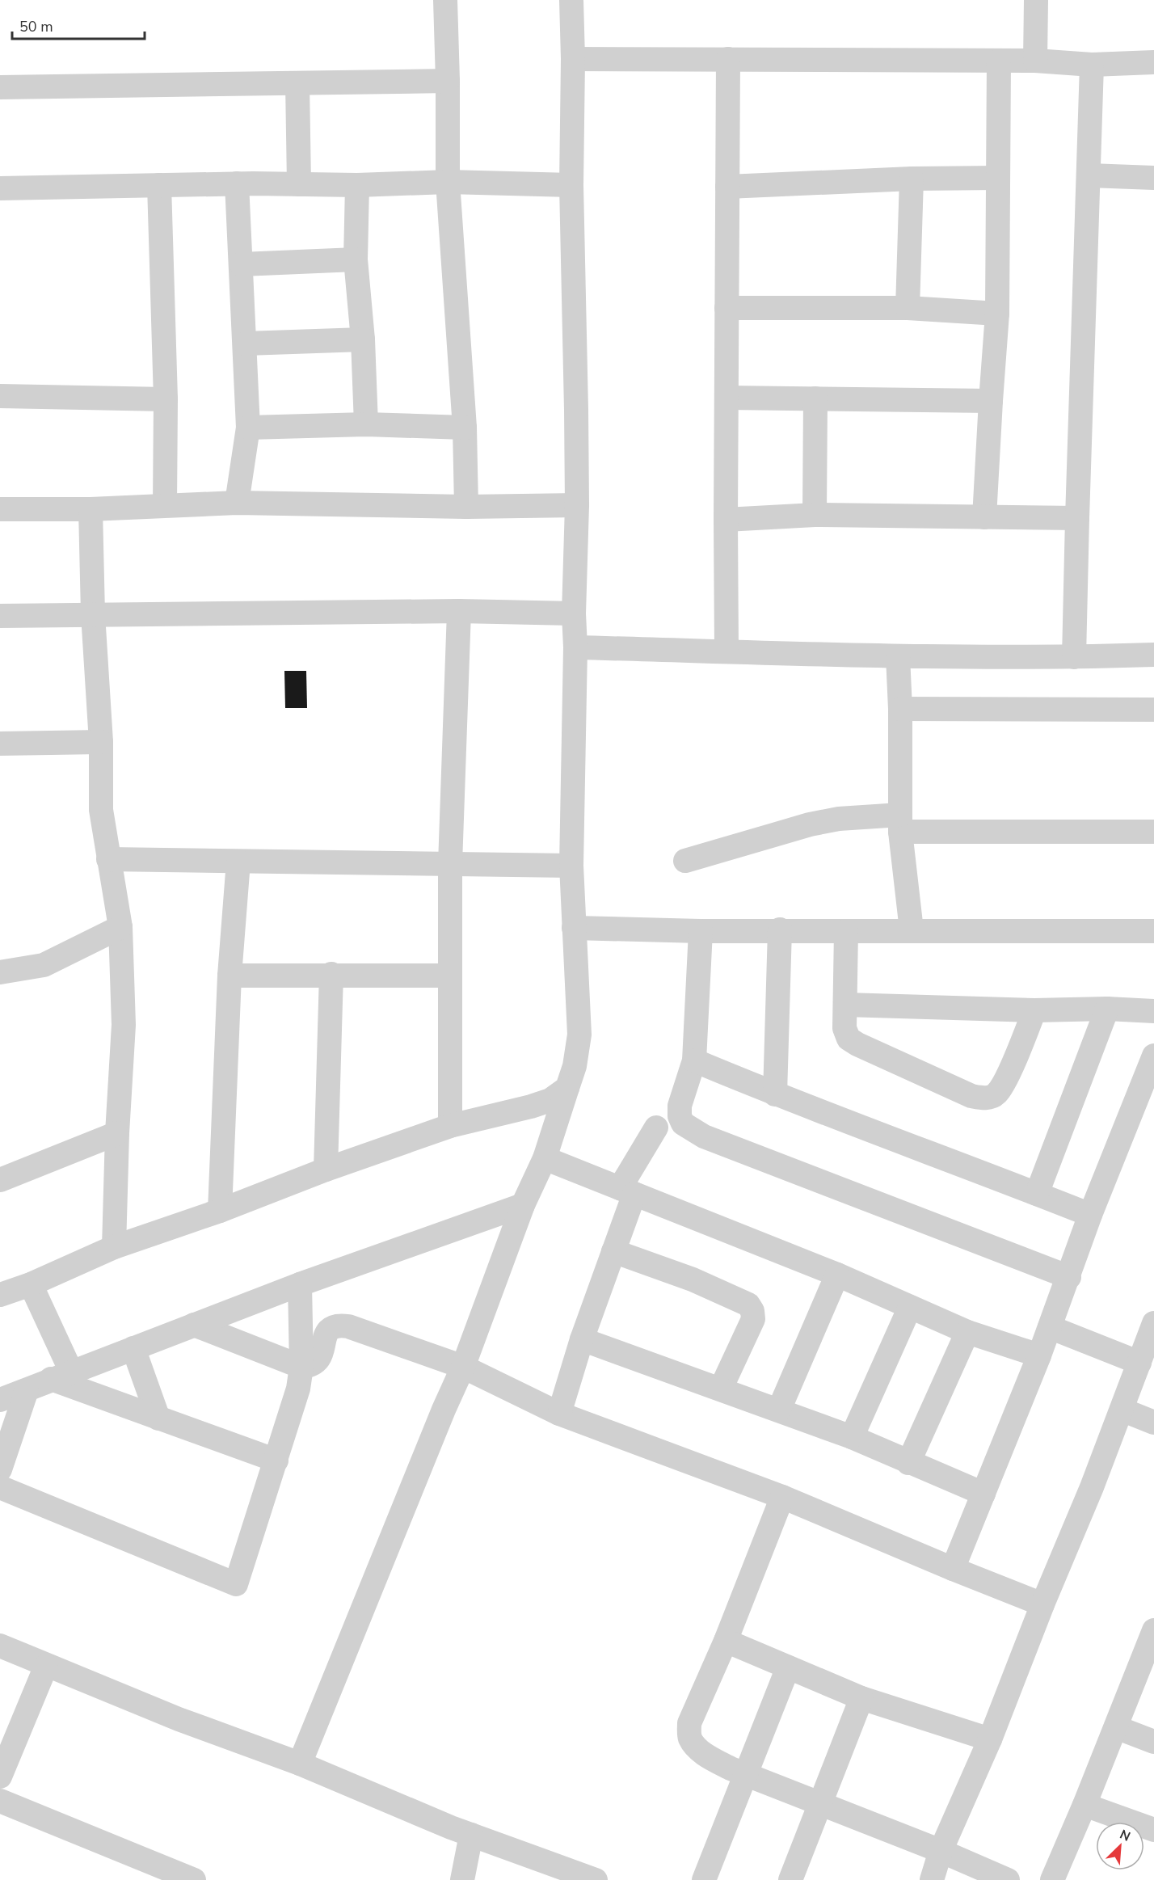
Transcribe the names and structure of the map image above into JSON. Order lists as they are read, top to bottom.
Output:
{
  "scale_bar": "50 m",
  "north": "top right"
}
